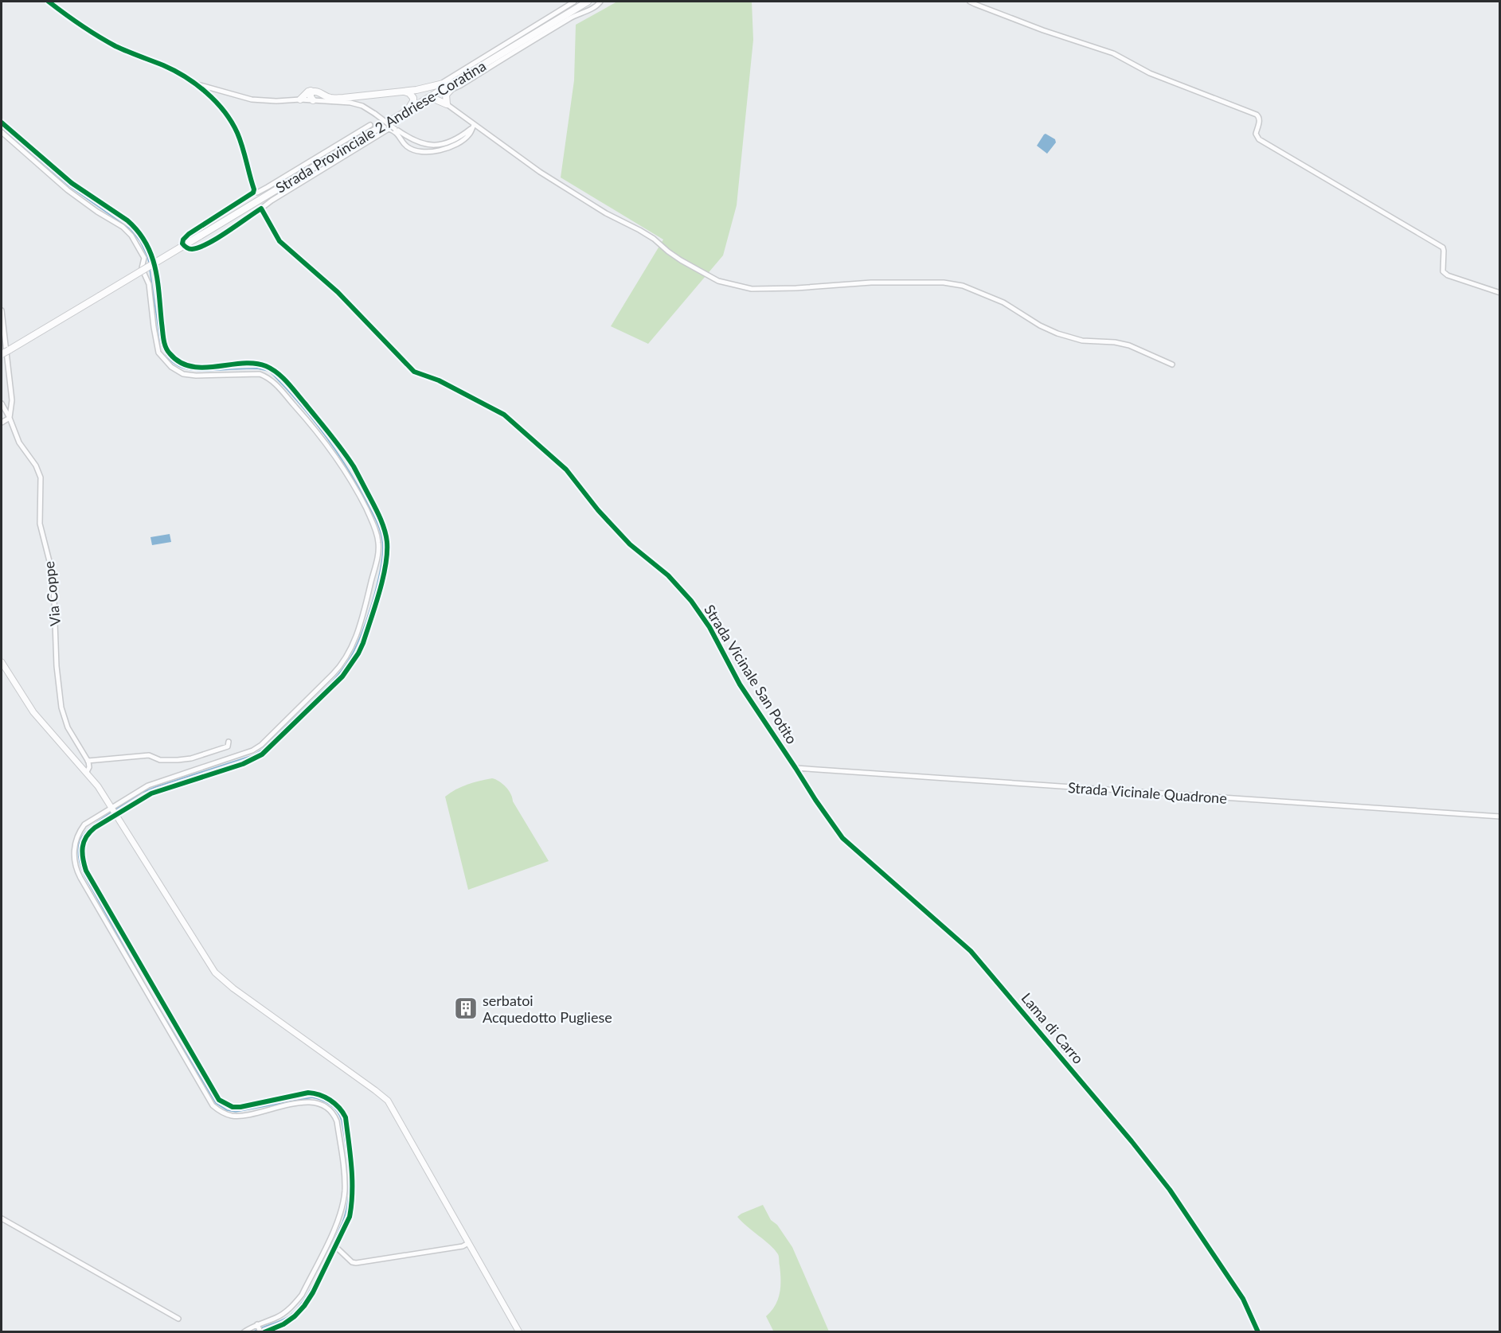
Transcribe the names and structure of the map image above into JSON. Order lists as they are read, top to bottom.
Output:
{
  "streets": {
    "main road": ["Strada Provinciale 2 Andriese-Coratina"],
    "street": [
      "Via Coppe",
      "Strada Vicinale San Potito",
      "Strada Vicinale Quadrone",
      "Lama di Carro"
    ]
  },
  "crossings": [
    ["Strada Vicinale San Potito", "Strada Vicinale Quadrone"],
    ["Strada Vicinale San Potito", "Lama di Carro"],
    ["Strada Vicinale Quadrone", "Lama di Carro"]
  ],
  "places": {
    "building": ["serbatoi Acquedotto Pugliese"]
  }
}
